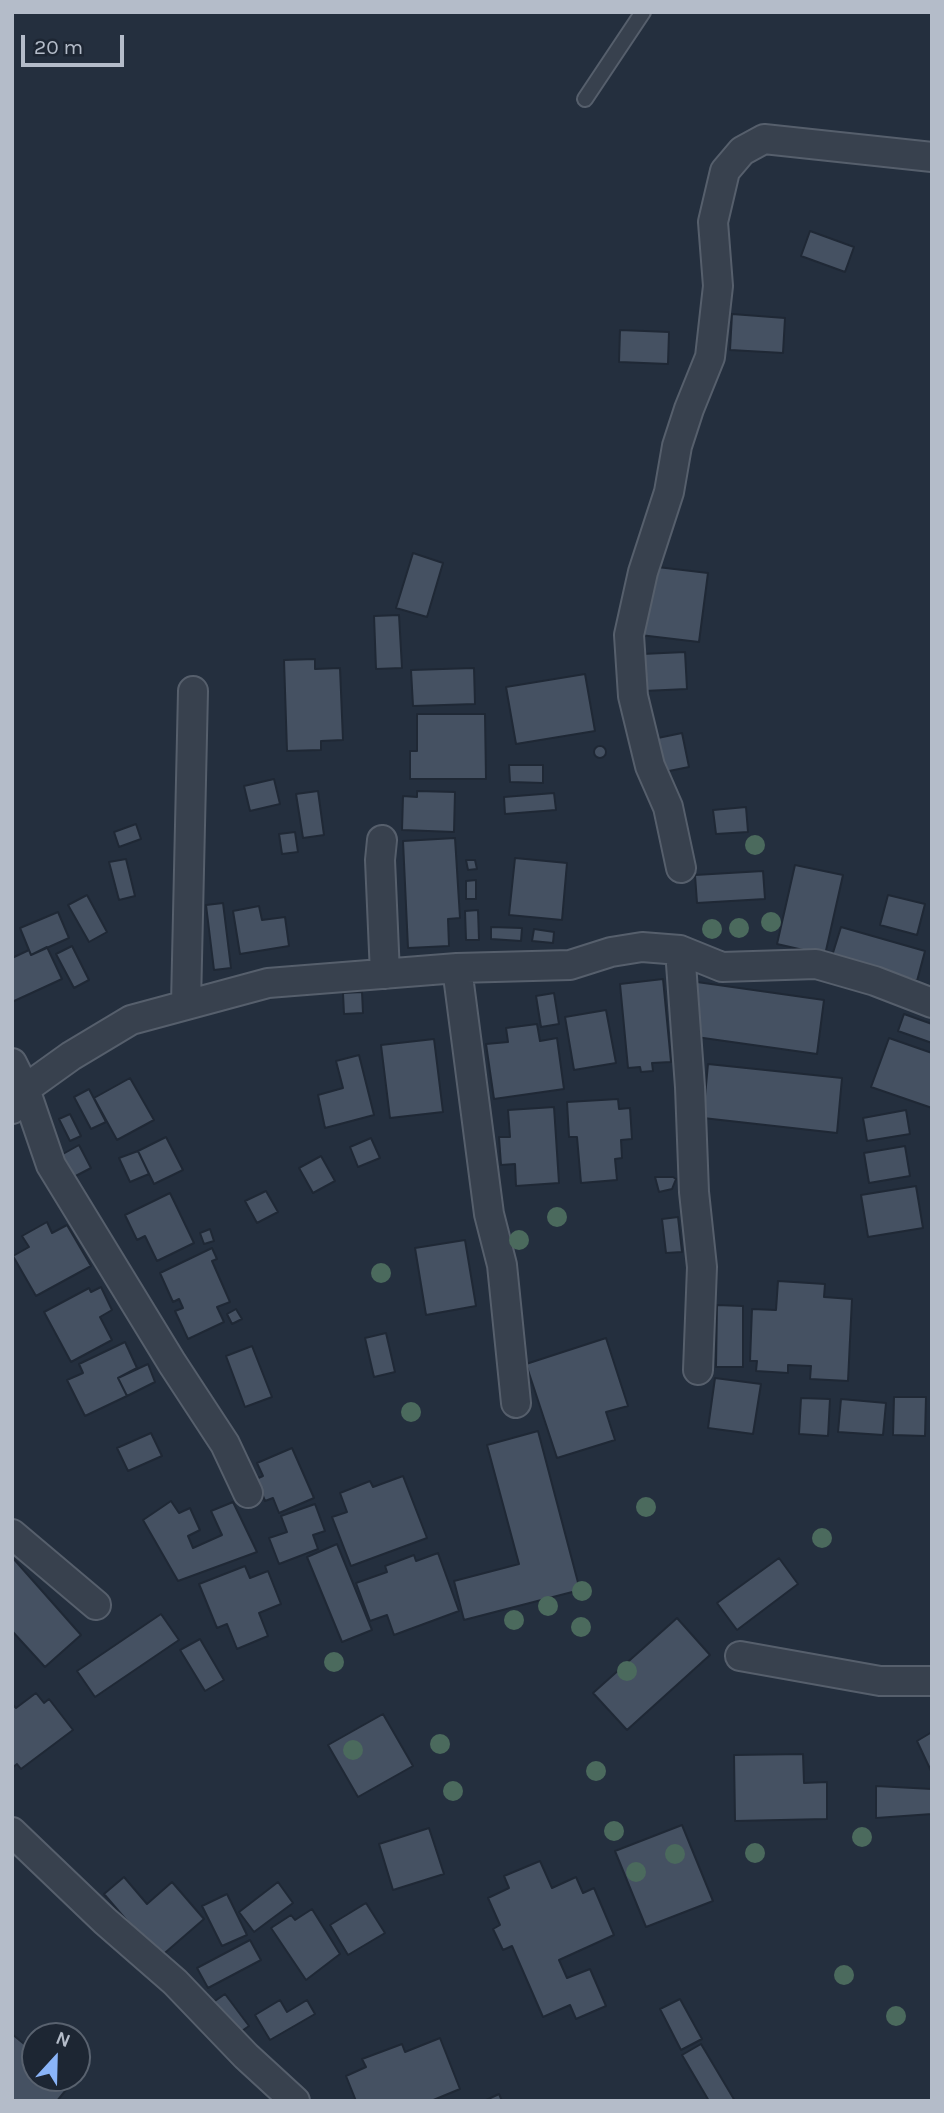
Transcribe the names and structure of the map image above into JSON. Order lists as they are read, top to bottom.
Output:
{
  "scale_bar": "20 m",
  "north": "top"
}
